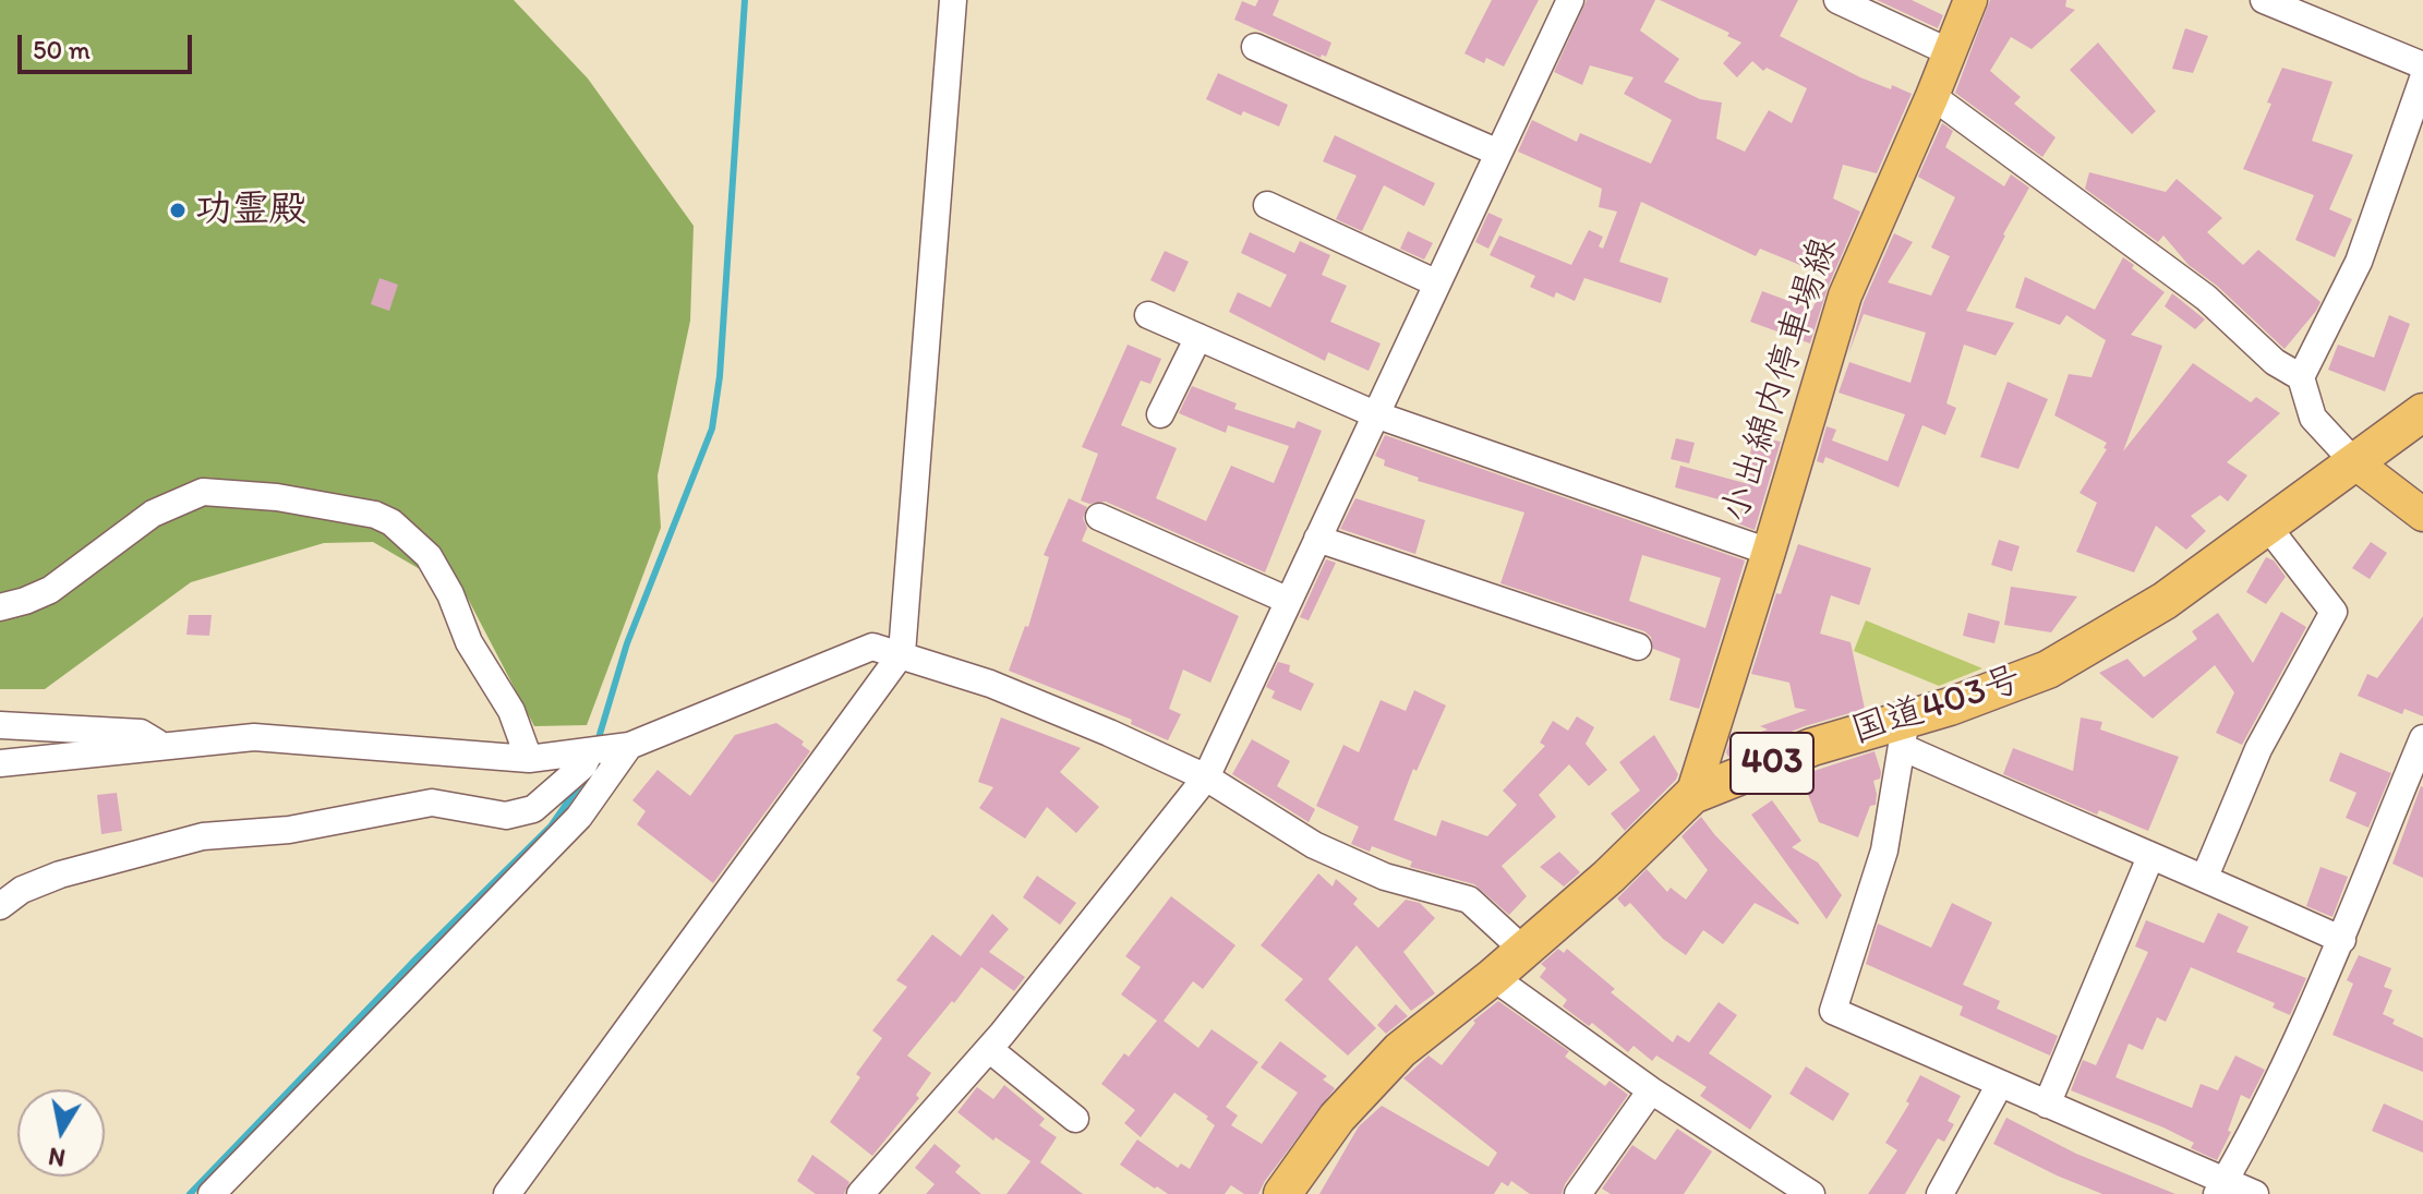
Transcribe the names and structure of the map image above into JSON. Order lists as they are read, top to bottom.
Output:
{
  "streets": {
    "highway": ["国道403号", "403"],
    "main road": ["小出綿内停車場線"]
  },
  "crossings": [
    ["小出綿内停車場線", "国道403号"]
  ],
  "places": ["功霊殿"],
  "scale_bar": "50 m",
  "north": "bottom"
}
